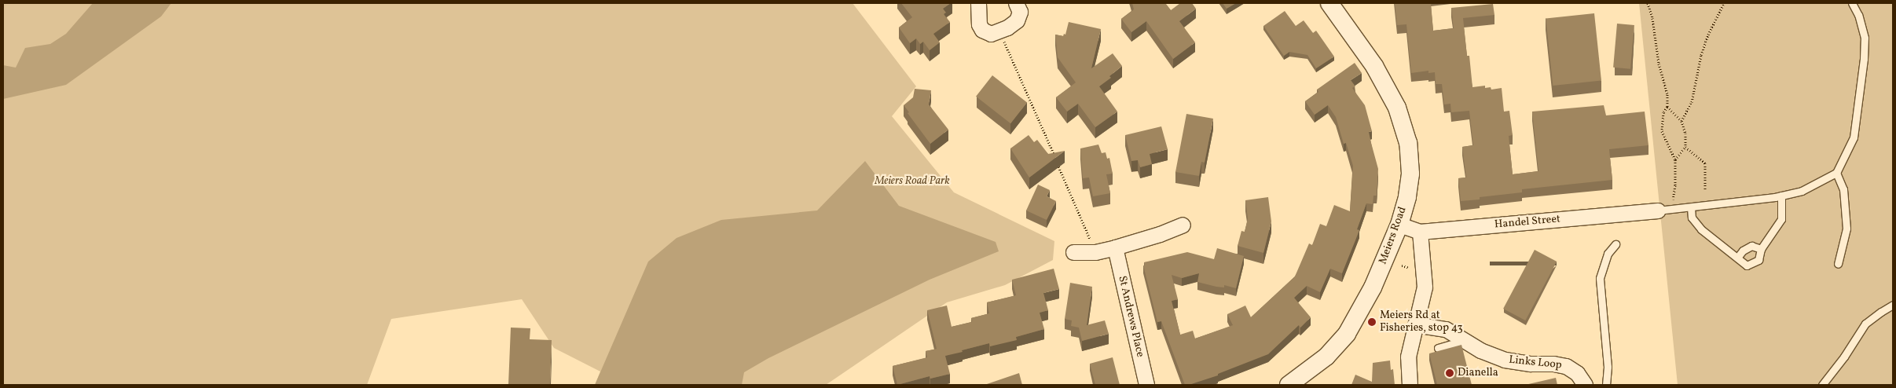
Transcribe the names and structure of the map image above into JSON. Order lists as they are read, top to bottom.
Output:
{
  "streets": {
    "street": [
      "Handel Street",
      "Meiers Road",
      "St Andrews Place",
      "Links Loop"
    ]
  },
  "crossings": [
    ["Handel Street", "Meiers Road"]
  ],
  "parks": ["Meiers Road Park"],
  "places": ["Meiers Rd at Fisheries, stop 43", "Dianella"]
}
